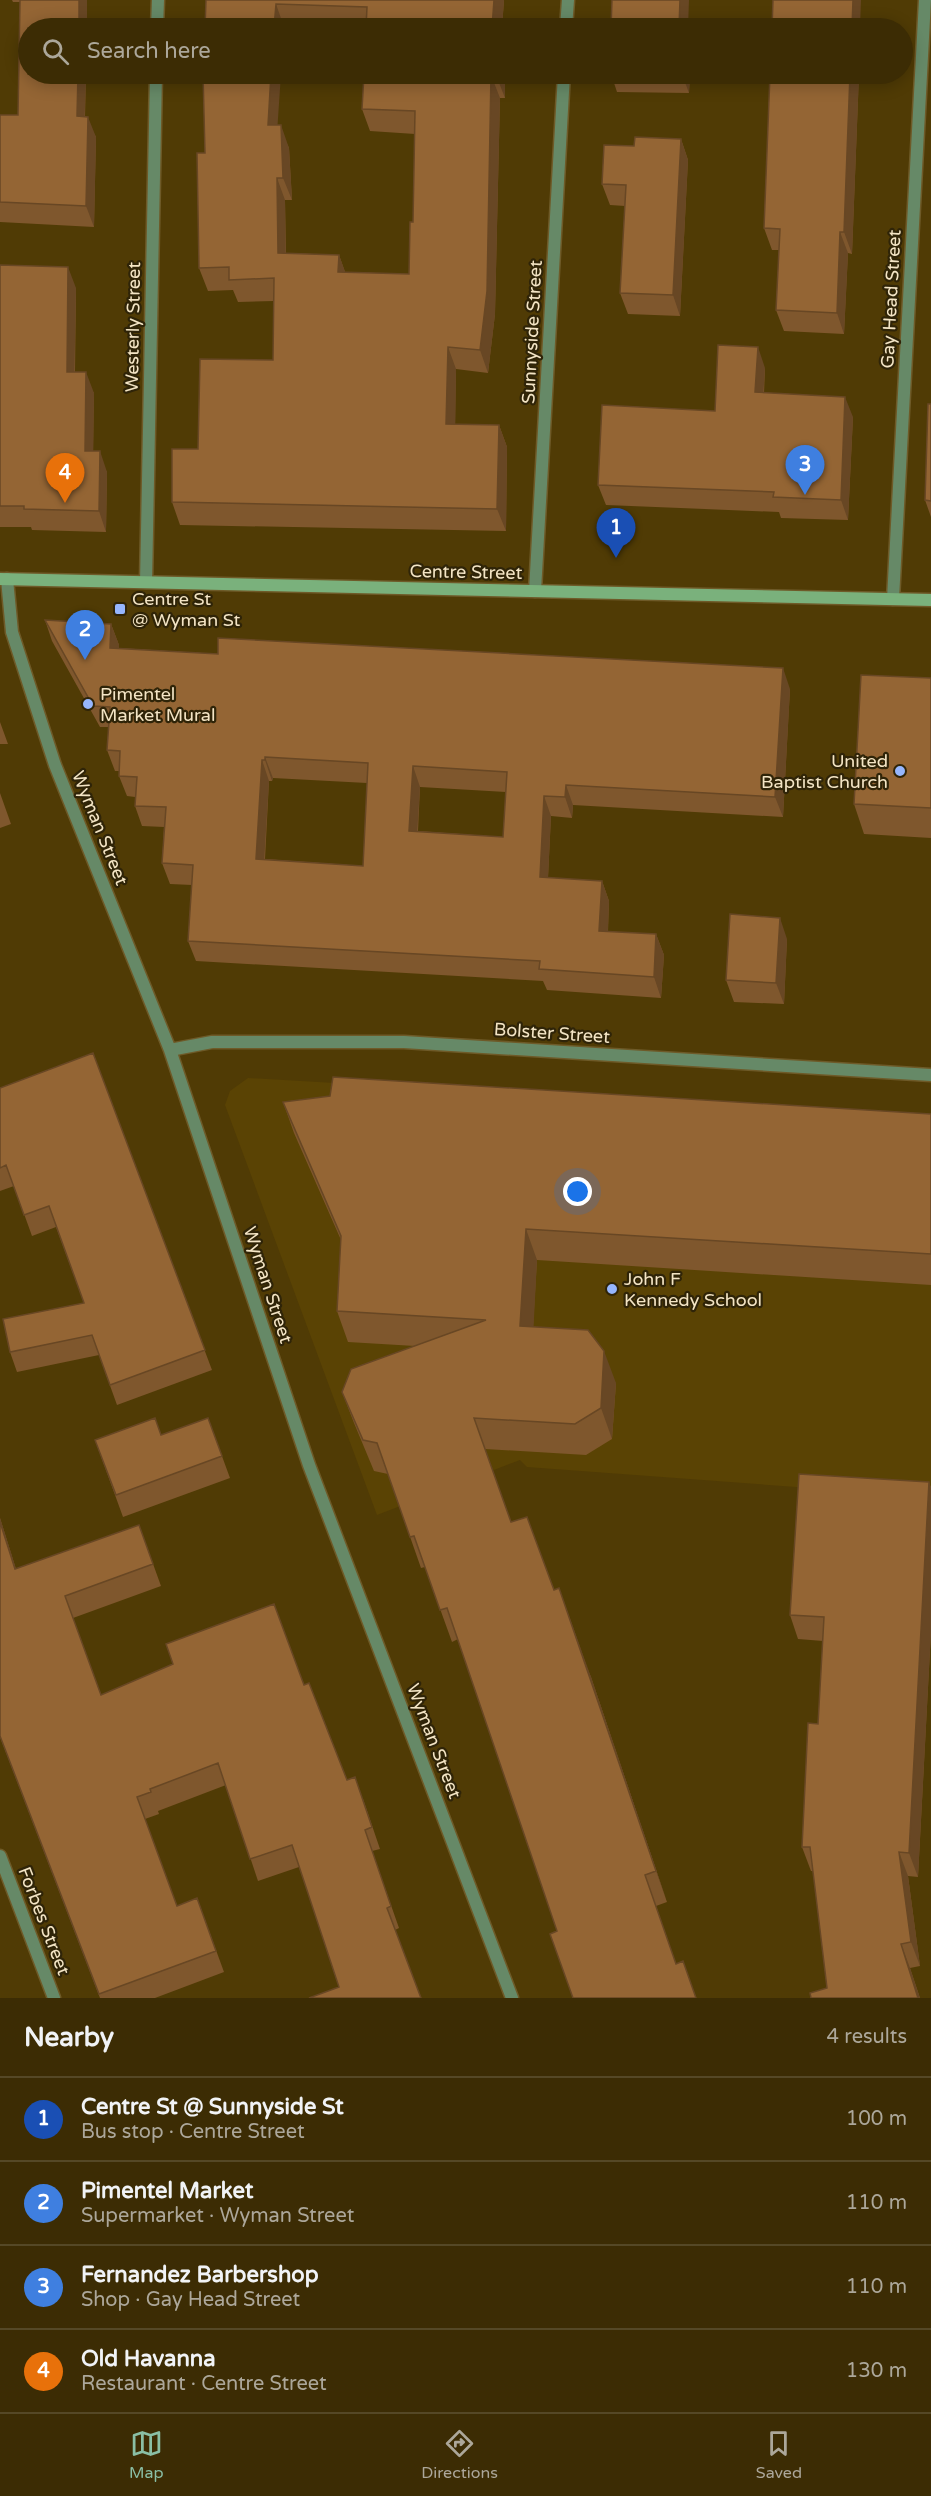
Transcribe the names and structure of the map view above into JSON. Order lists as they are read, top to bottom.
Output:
{
  "streets": {
    "main road": ["Centre Street"],
    "street": [
      "Gay Head Street",
      "Westerly Street",
      "Sunnyside Street",
      "Wyman Street",
      "Bolster Street",
      "Forbes Street"
    ]
  },
  "crossings": [
    ["Gay Head Street", "Centre Street"],
    ["Westerly Street", "Centre Street"],
    ["Sunnyside Street", "Centre Street"],
    ["Centre Street", "Wyman Street"],
    ["Wyman Street", "Bolster Street"]
  ],
  "places": {
    "transit": ["Centre St @ Wyman St"],
    "other": ["Pimentel Market Mural", "United Baptist Church", "John F Kennedy School"]
  },
  "page": {
    "search": "Search here",
    "pins": [
      "3",
      "4",
      "1",
      "2"
    ],
    "heading": ["Nearby", "4 results"],
    "list": [
      {
        "mark": "1",
        "name": "Centre St @ Sunnyside St",
        "note": "Bus stop · Centre Street",
        "value": "100 m"
      },
      {
        "mark": "2",
        "name": "Pimentel Market",
        "note": "Supermarket · Wyman Street",
        "value": "110 m"
      },
      {
        "mark": "3",
        "name": "Fernandez Barbershop",
        "note": "Shop · Gay Head Street",
        "value": "110 m"
      },
      {
        "mark": "4",
        "name": "Old Havanna",
        "note": "Restaurant · Centre Street",
        "value": "130 m"
      }
    ],
    "nav": ["Map", "Directions", "Saved"]
  }
}
